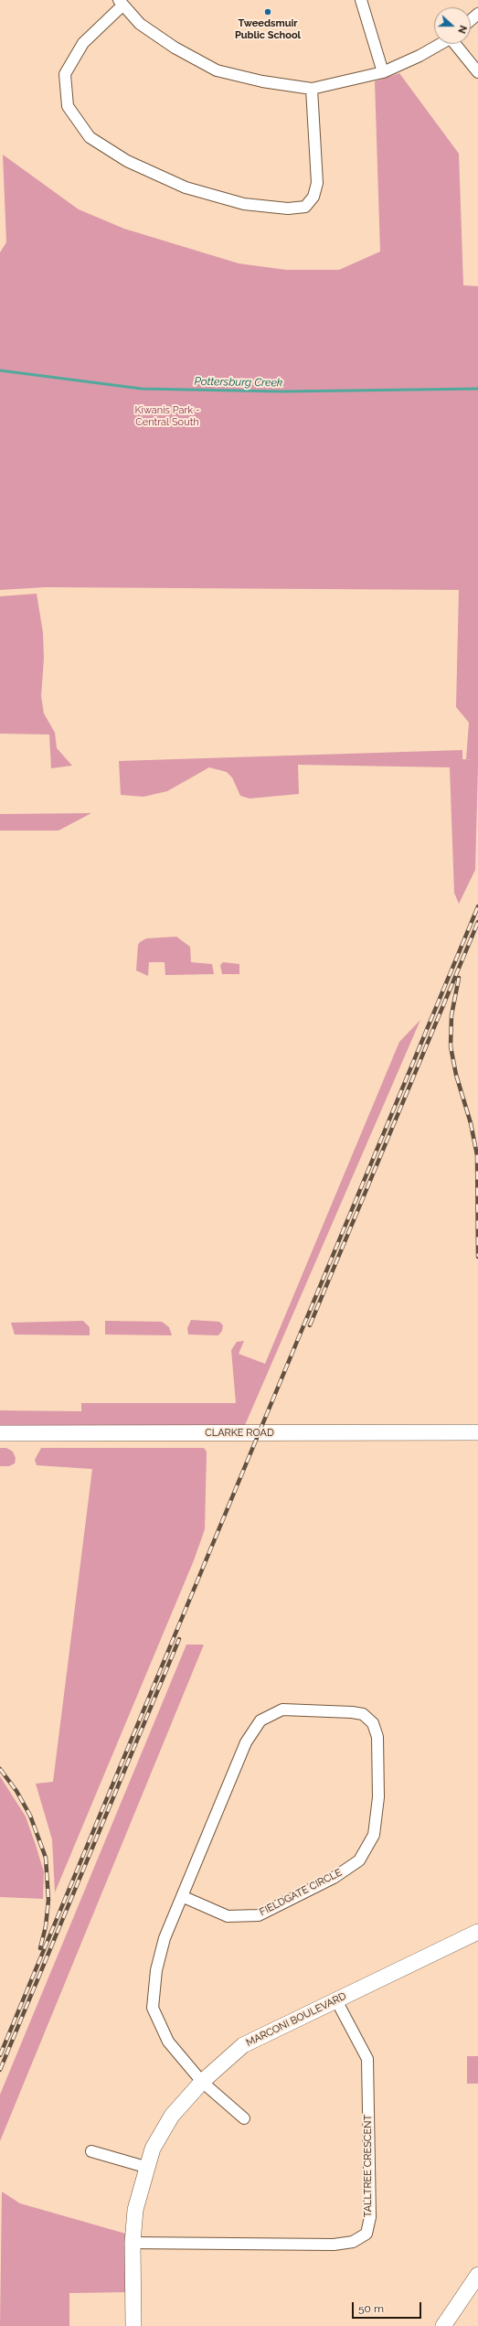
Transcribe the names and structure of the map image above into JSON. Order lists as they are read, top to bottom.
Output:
{
  "streets": {
    "street": [
      "CLARKE ROAD",
      "FIELDGATE CIRCLE",
      "MARCONI BOULEVARD",
      "TALLTREE CRESCENT"
    ]
  },
  "crossings": [
    ["FIELDGATE CIRCLE", "MARCONI BOULEVARD"],
    ["MARCONI BOULEVARD", "TALLTREE CRESCENT"]
  ],
  "water": ["Pottersburg Creek"],
  "parks": ["Kiwanis Park - Central South"],
  "places": ["Tweedsmuir Public School"],
  "scale_bar": "50 m",
  "north": "right"
}
